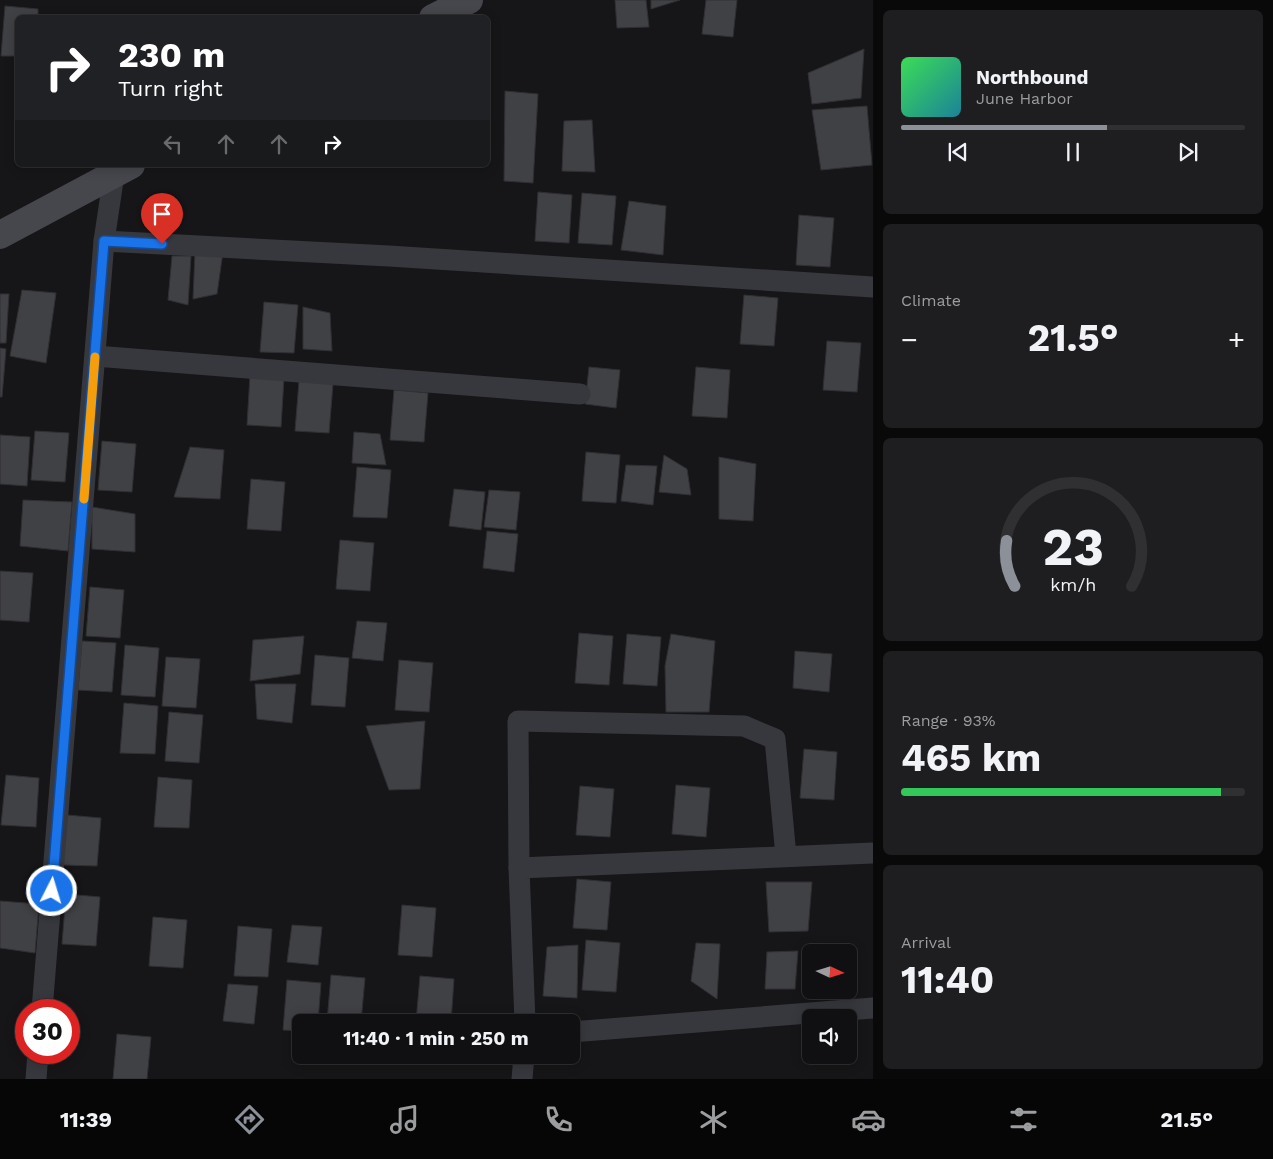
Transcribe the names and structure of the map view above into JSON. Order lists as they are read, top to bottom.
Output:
{
  "north": "right",
  "page": {
    "turn": ["230 m", "Turn right"],
    "song": ["Northbound", "June Harbor"],
    "tile": [
      "Climate",
      ["Range · 93%", "465 km"],
      ["Arrival", "11:40"]
    ],
    "heat": ["−", "21.5°", "+"],
    "limit": "30",
    "trip": "11:40 · 1 min · 250 m",
    "tabs": ["11:39", "21.5°"],
    "gauge": ["23", "km/h"]
  }
}
